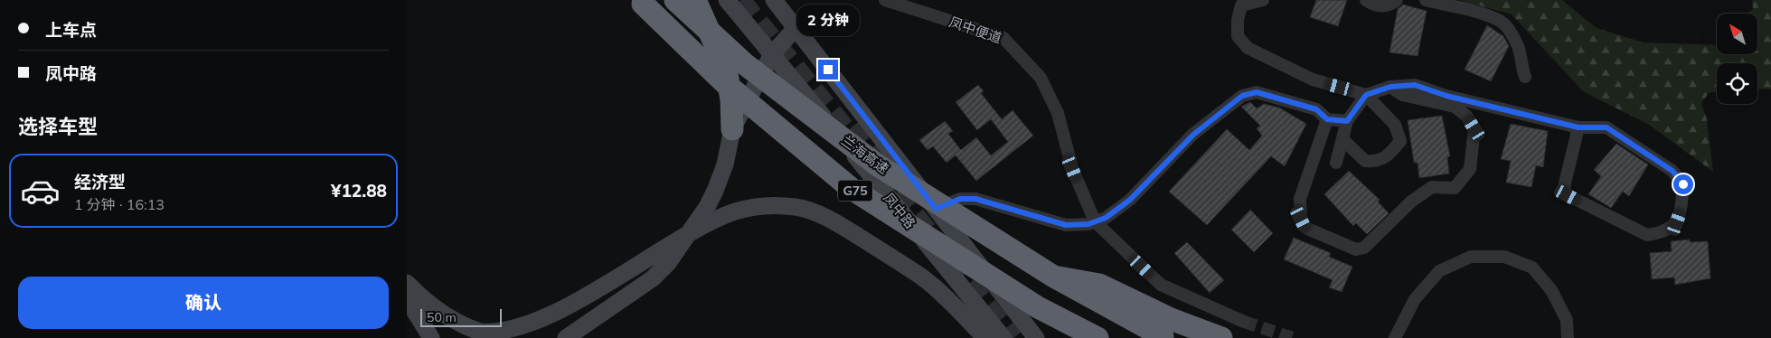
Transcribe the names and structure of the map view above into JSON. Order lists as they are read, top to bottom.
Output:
{
  "streets": {
    "highway": ["兰海高速", "G75"],
    "main road": ["凤中路"],
    "street": ["凤中便道"]
  },
  "scale_bar": "50 m",
  "north": "top left",
  "page": {
    "banner": ["上车点", "凤中路"],
    "bubble": "2 分钟",
    "heading": "选择车型",
    "list": [
      {
        "name": "经济型",
        "note": "1 分钟 · 16:13",
        "value": "¥12.88"
      }
    ],
    "buttons": "确认",
    "scale": "50 m"
  }
}
